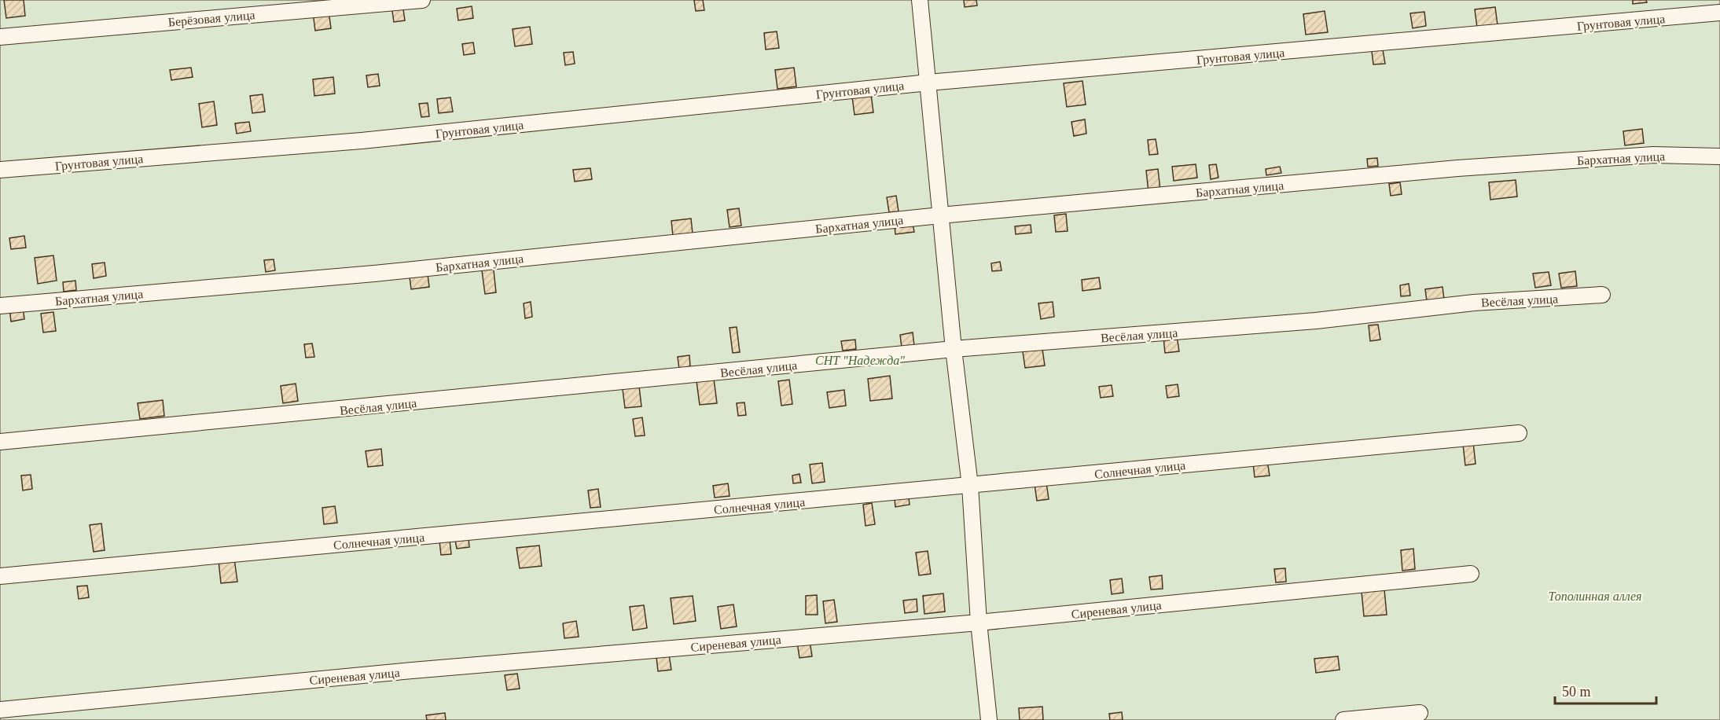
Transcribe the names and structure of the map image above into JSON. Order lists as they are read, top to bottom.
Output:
{
  "streets": {
    "street": [
      "Берёзовая улица",
      "Грунтовая улица",
      "Бархатная улица",
      "Весёлая улица",
      "Солнечная улица",
      "Сиреневая улица"
    ]
  },
  "parks": ["СНТ \"Надежда\"", "Тополинная аллея"],
  "scale_bar": "50 m"
}
